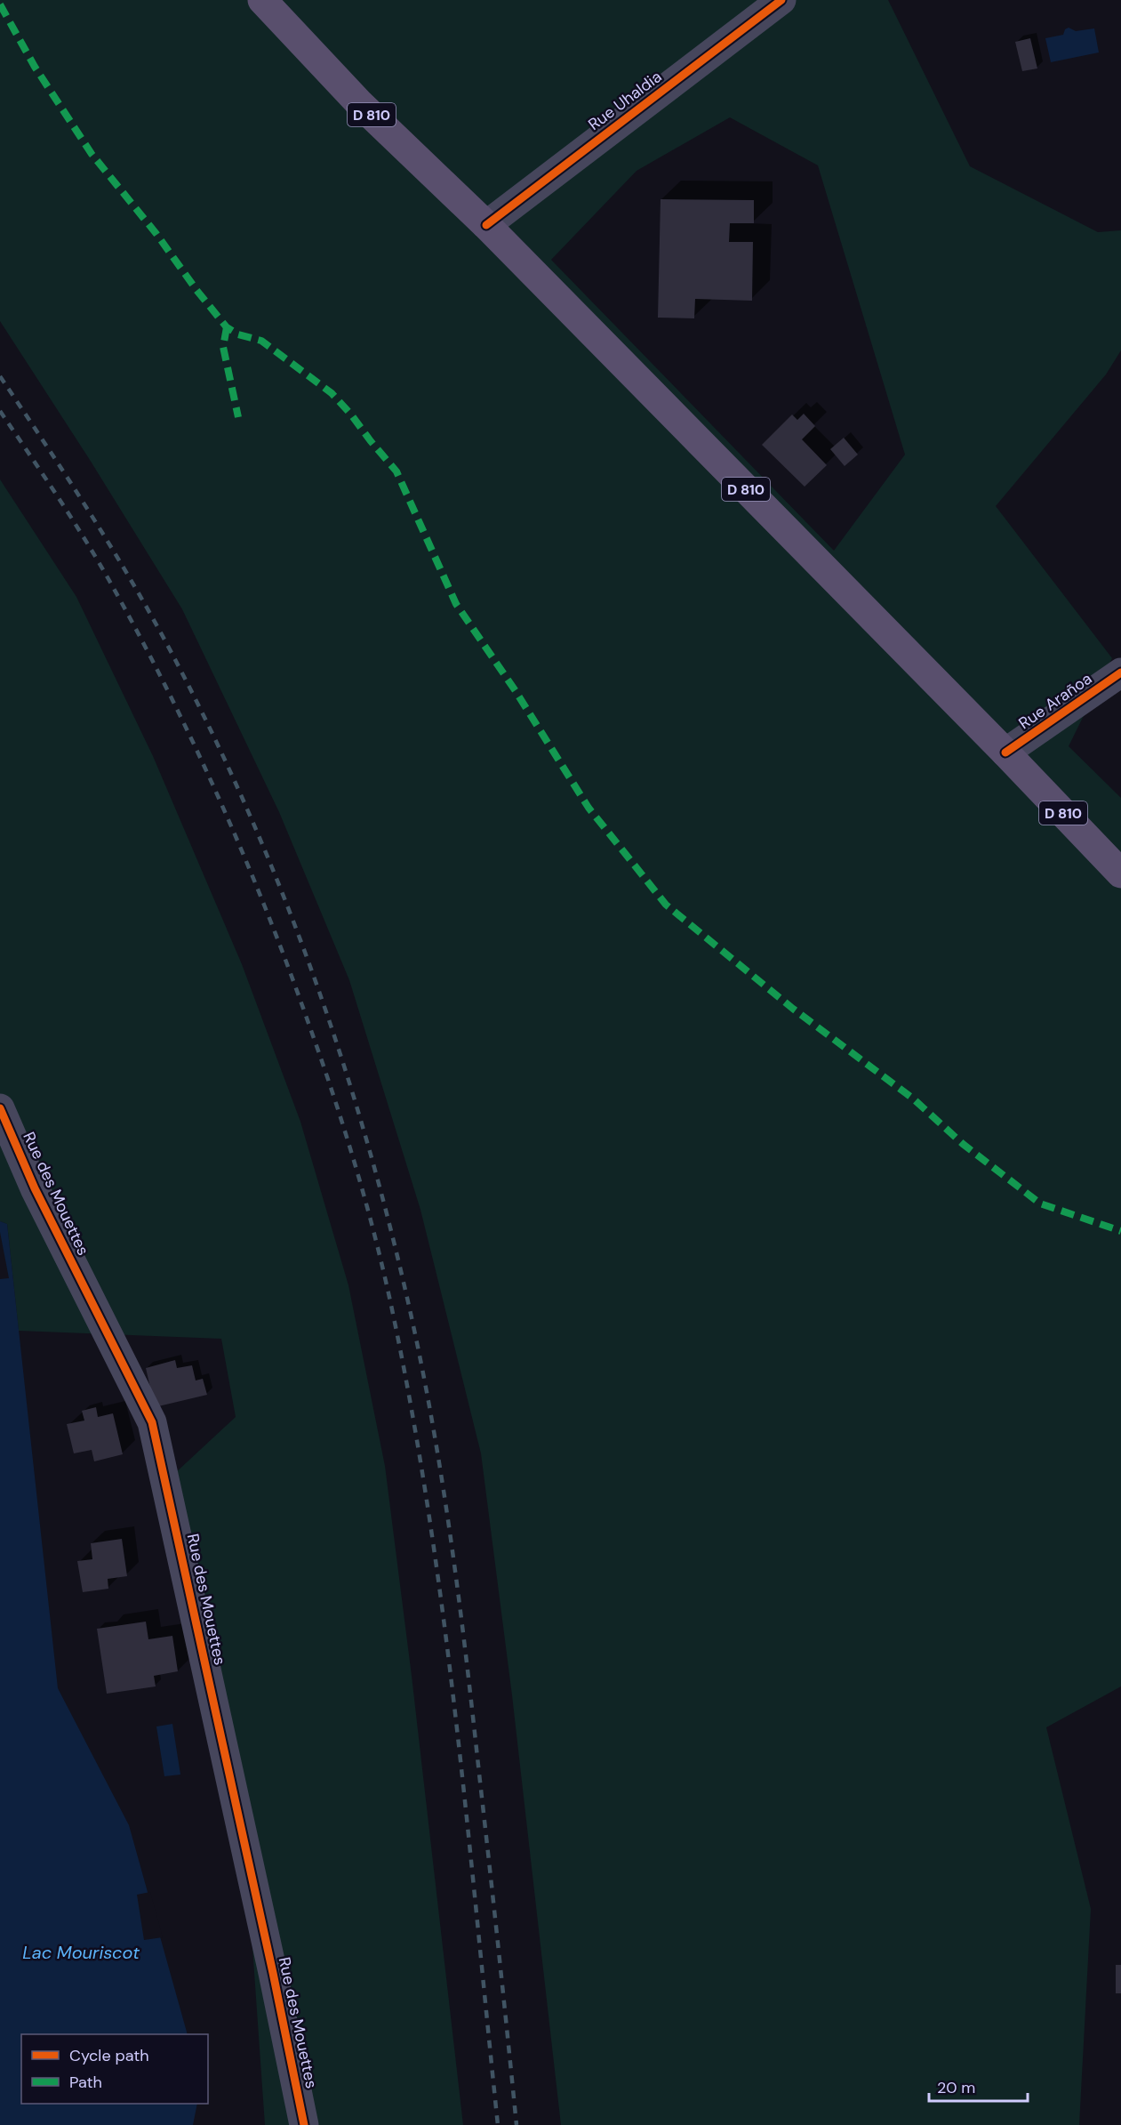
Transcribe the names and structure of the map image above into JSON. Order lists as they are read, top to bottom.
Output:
{
  "streets": {
    "main road": ["D 810"],
    "street": ["Rue Uhaldia", "Rue Arañoa", "Rue des Mouettes"]
  },
  "crossings": [
    ["Rue Uhaldia", "D 810"],
    ["D 810", "Rue Arañoa"]
  ],
  "water": ["Lac Mouriscot"],
  "legend": ["Cycle path", "Path"],
  "scale_bar": "20 m"
}
